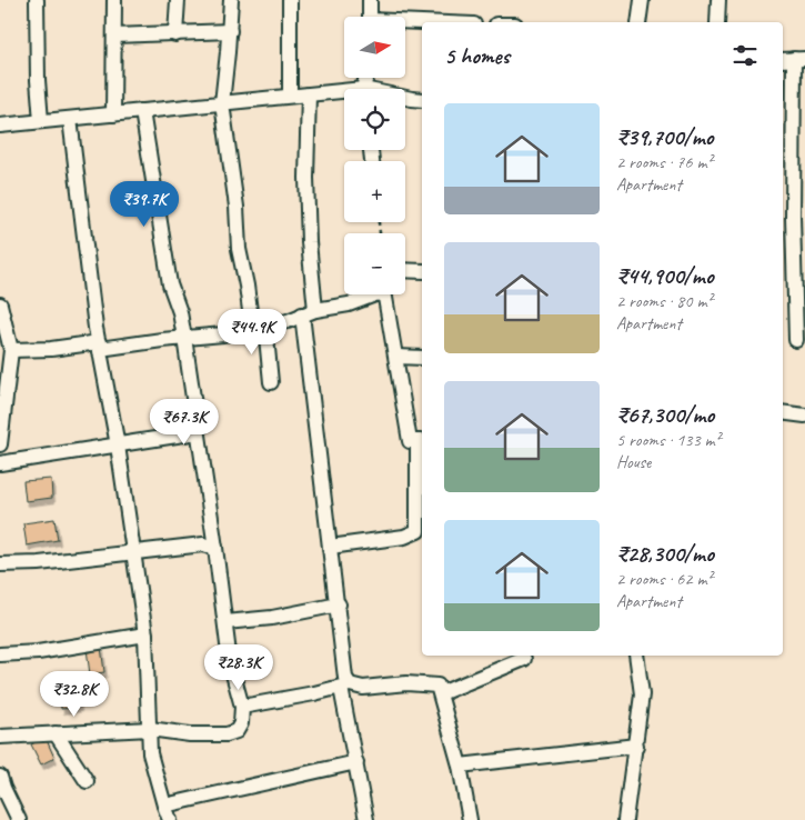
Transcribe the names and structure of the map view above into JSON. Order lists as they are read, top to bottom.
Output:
{
  "north": "right",
  "page": {
    "map_buttons": ["+", "−"],
    "heading": "5 homes",
    "list": [
      {
        "name": "₹39,700/mo",
        "note": "2 rooms · 76 m² · Apartment"
      },
      {
        "name": "₹44,900/mo",
        "note": "2 rooms · 80 m² · Apartment"
      },
      {
        "name": "₹67,300/mo",
        "note": "5 rooms · 133 m² · House"
      },
      {
        "name": "₹28,300/mo",
        "note": "2 rooms · 62 m² · Apartment"
      }
    ],
    "price": [
      "₹39.7K",
      "₹44.9K",
      "₹67.3K",
      "₹28.3K",
      "₹32.8K"
    ]
  }
}
